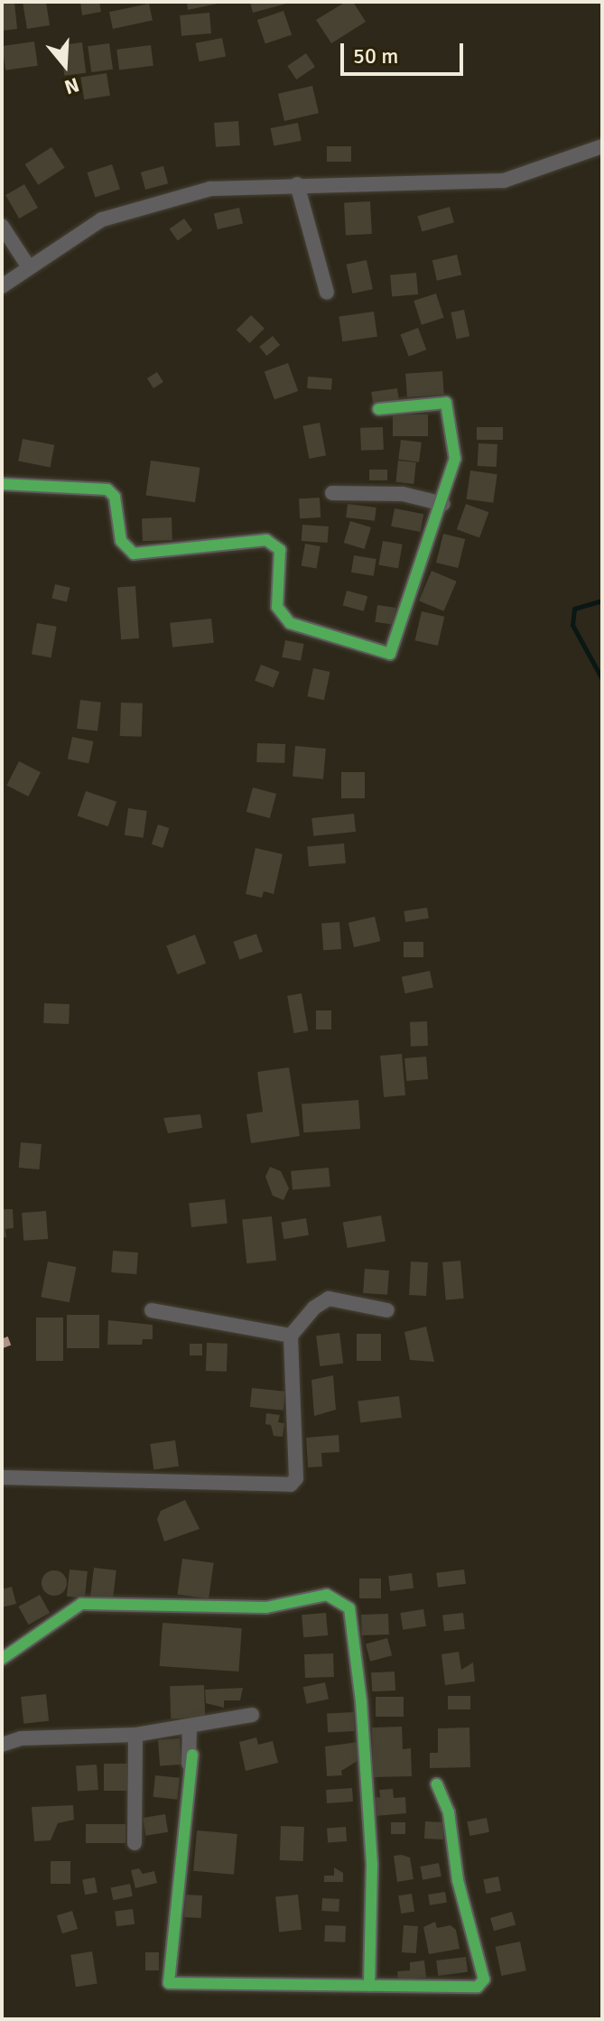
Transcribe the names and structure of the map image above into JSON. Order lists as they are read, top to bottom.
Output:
{
  "scale_bar": "50 m",
  "north": "bottom"
}
